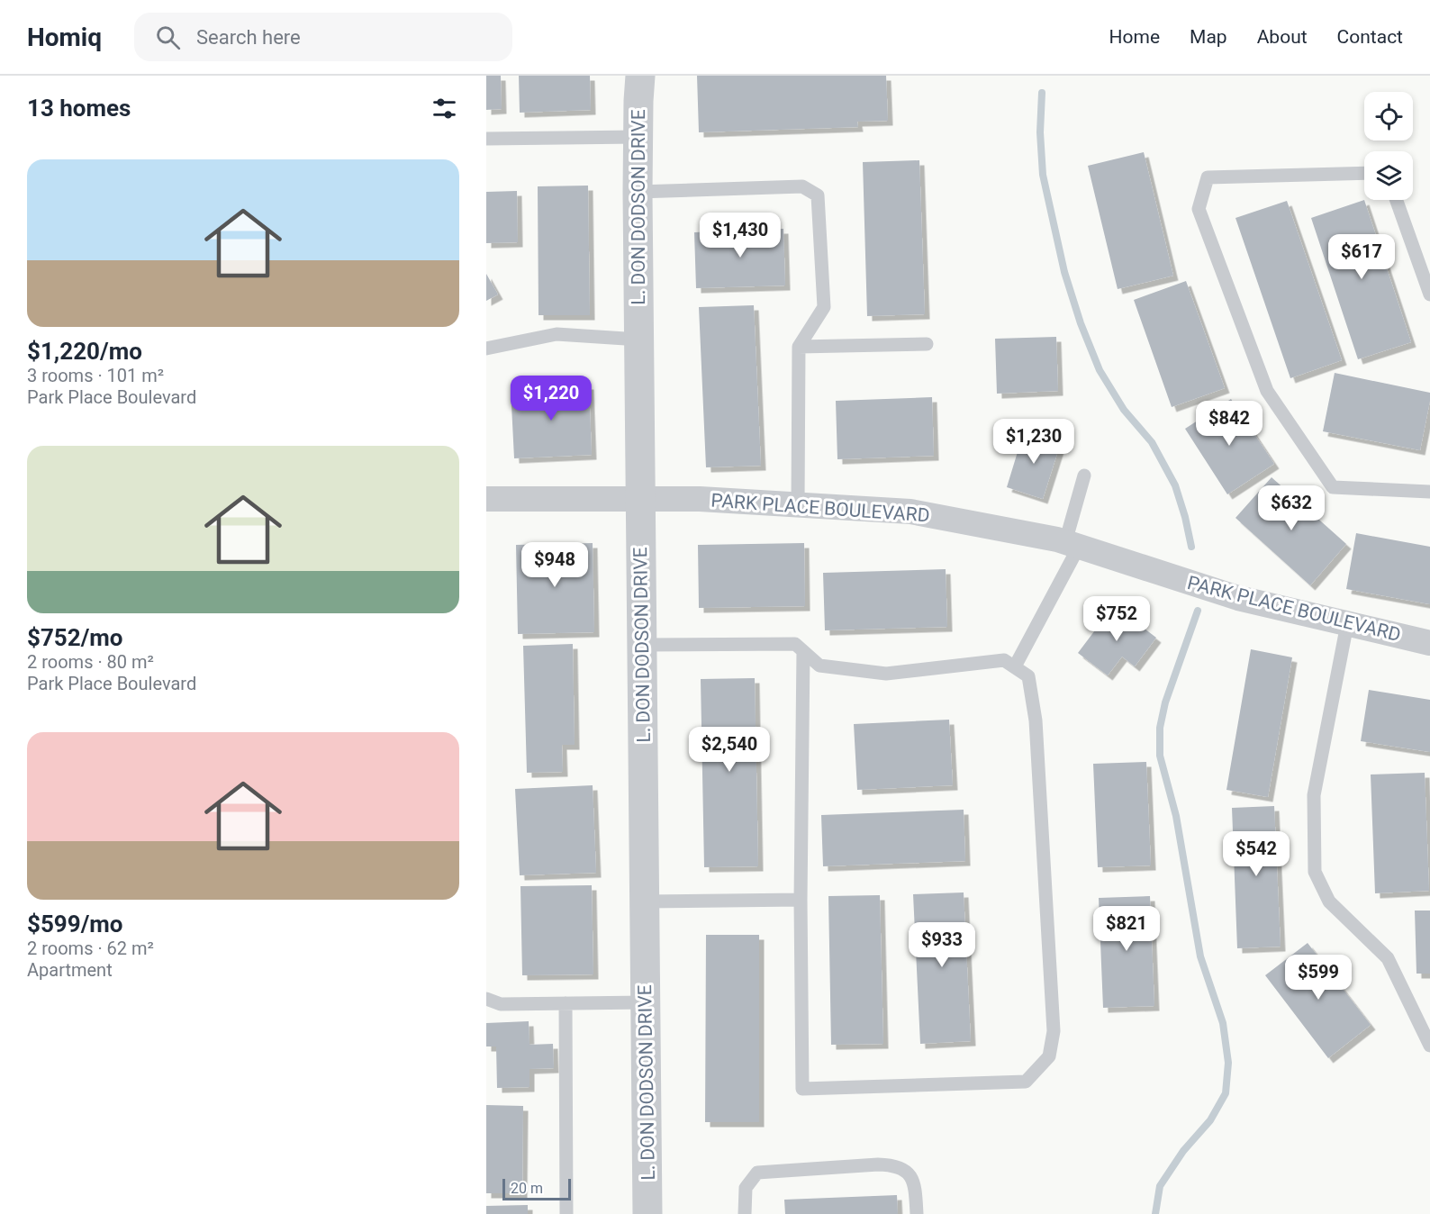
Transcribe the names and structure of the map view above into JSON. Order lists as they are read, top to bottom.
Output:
{
  "streets": {
    "street": ["L. DON DODSON DRIVE", "PARK PLACE BOULEVARD"]
  },
  "crossings": [
    ["L. DON DODSON DRIVE", "PARK PLACE BOULEVARD"]
  ],
  "scale_bar": "20 m",
  "page": {
    "header": "Homiq",
    "search": "Search here",
    "nav": [
      "Home",
      "Map",
      "About",
      "Contact"
    ],
    "heading": "13 homes",
    "list": [
      {
        "name": "$1,220/mo",
        "note": "3 rooms · 101 m² · Park Place Boulevard"
      },
      {
        "name": "$752/mo",
        "note": "2 rooms · 80 m² · Park Place Boulevard"
      },
      {
        "name": "$599/mo",
        "note": "2 rooms · 62 m² · Apartment"
      }
    ],
    "price": [
      "$1,430",
      "$617",
      "$1,220",
      "$842",
      "$1,230",
      "$632",
      "$948",
      "$752",
      "$2,540",
      "$542",
      "$821",
      "$933",
      "$599"
    ],
    "scale": "20 m"
  }
}
